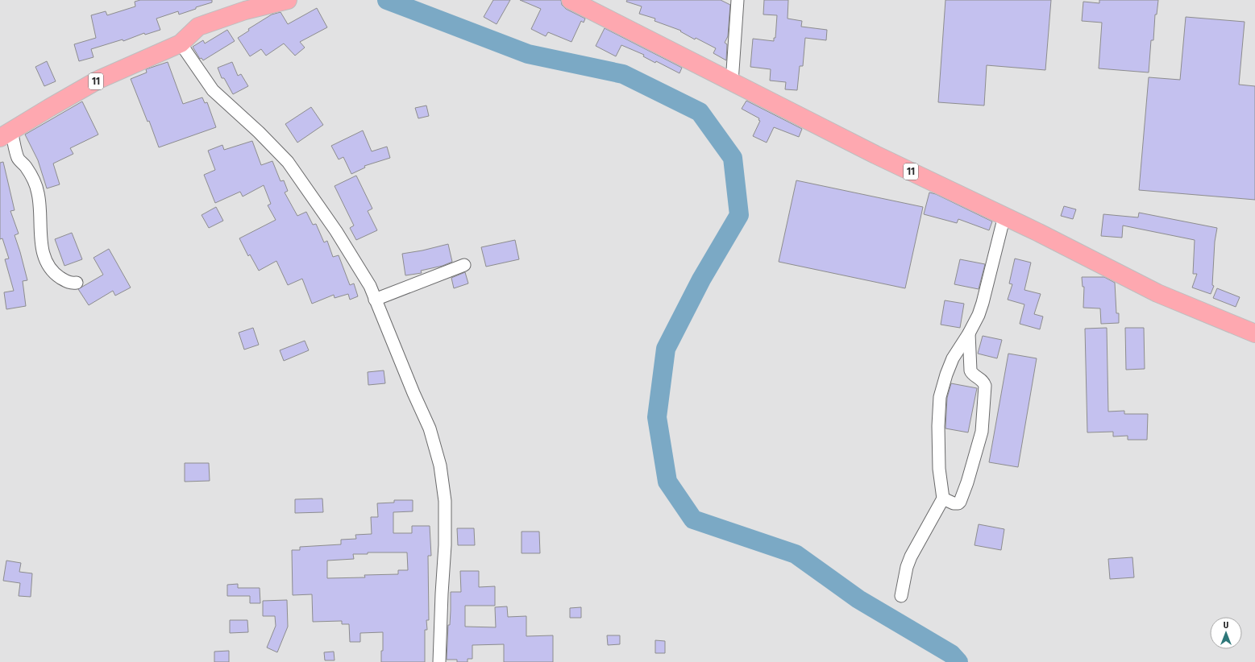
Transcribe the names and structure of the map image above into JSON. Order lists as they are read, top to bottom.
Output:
{
  "streets": {
    "highway": ["11"]
  },
  "north": "top"
}
